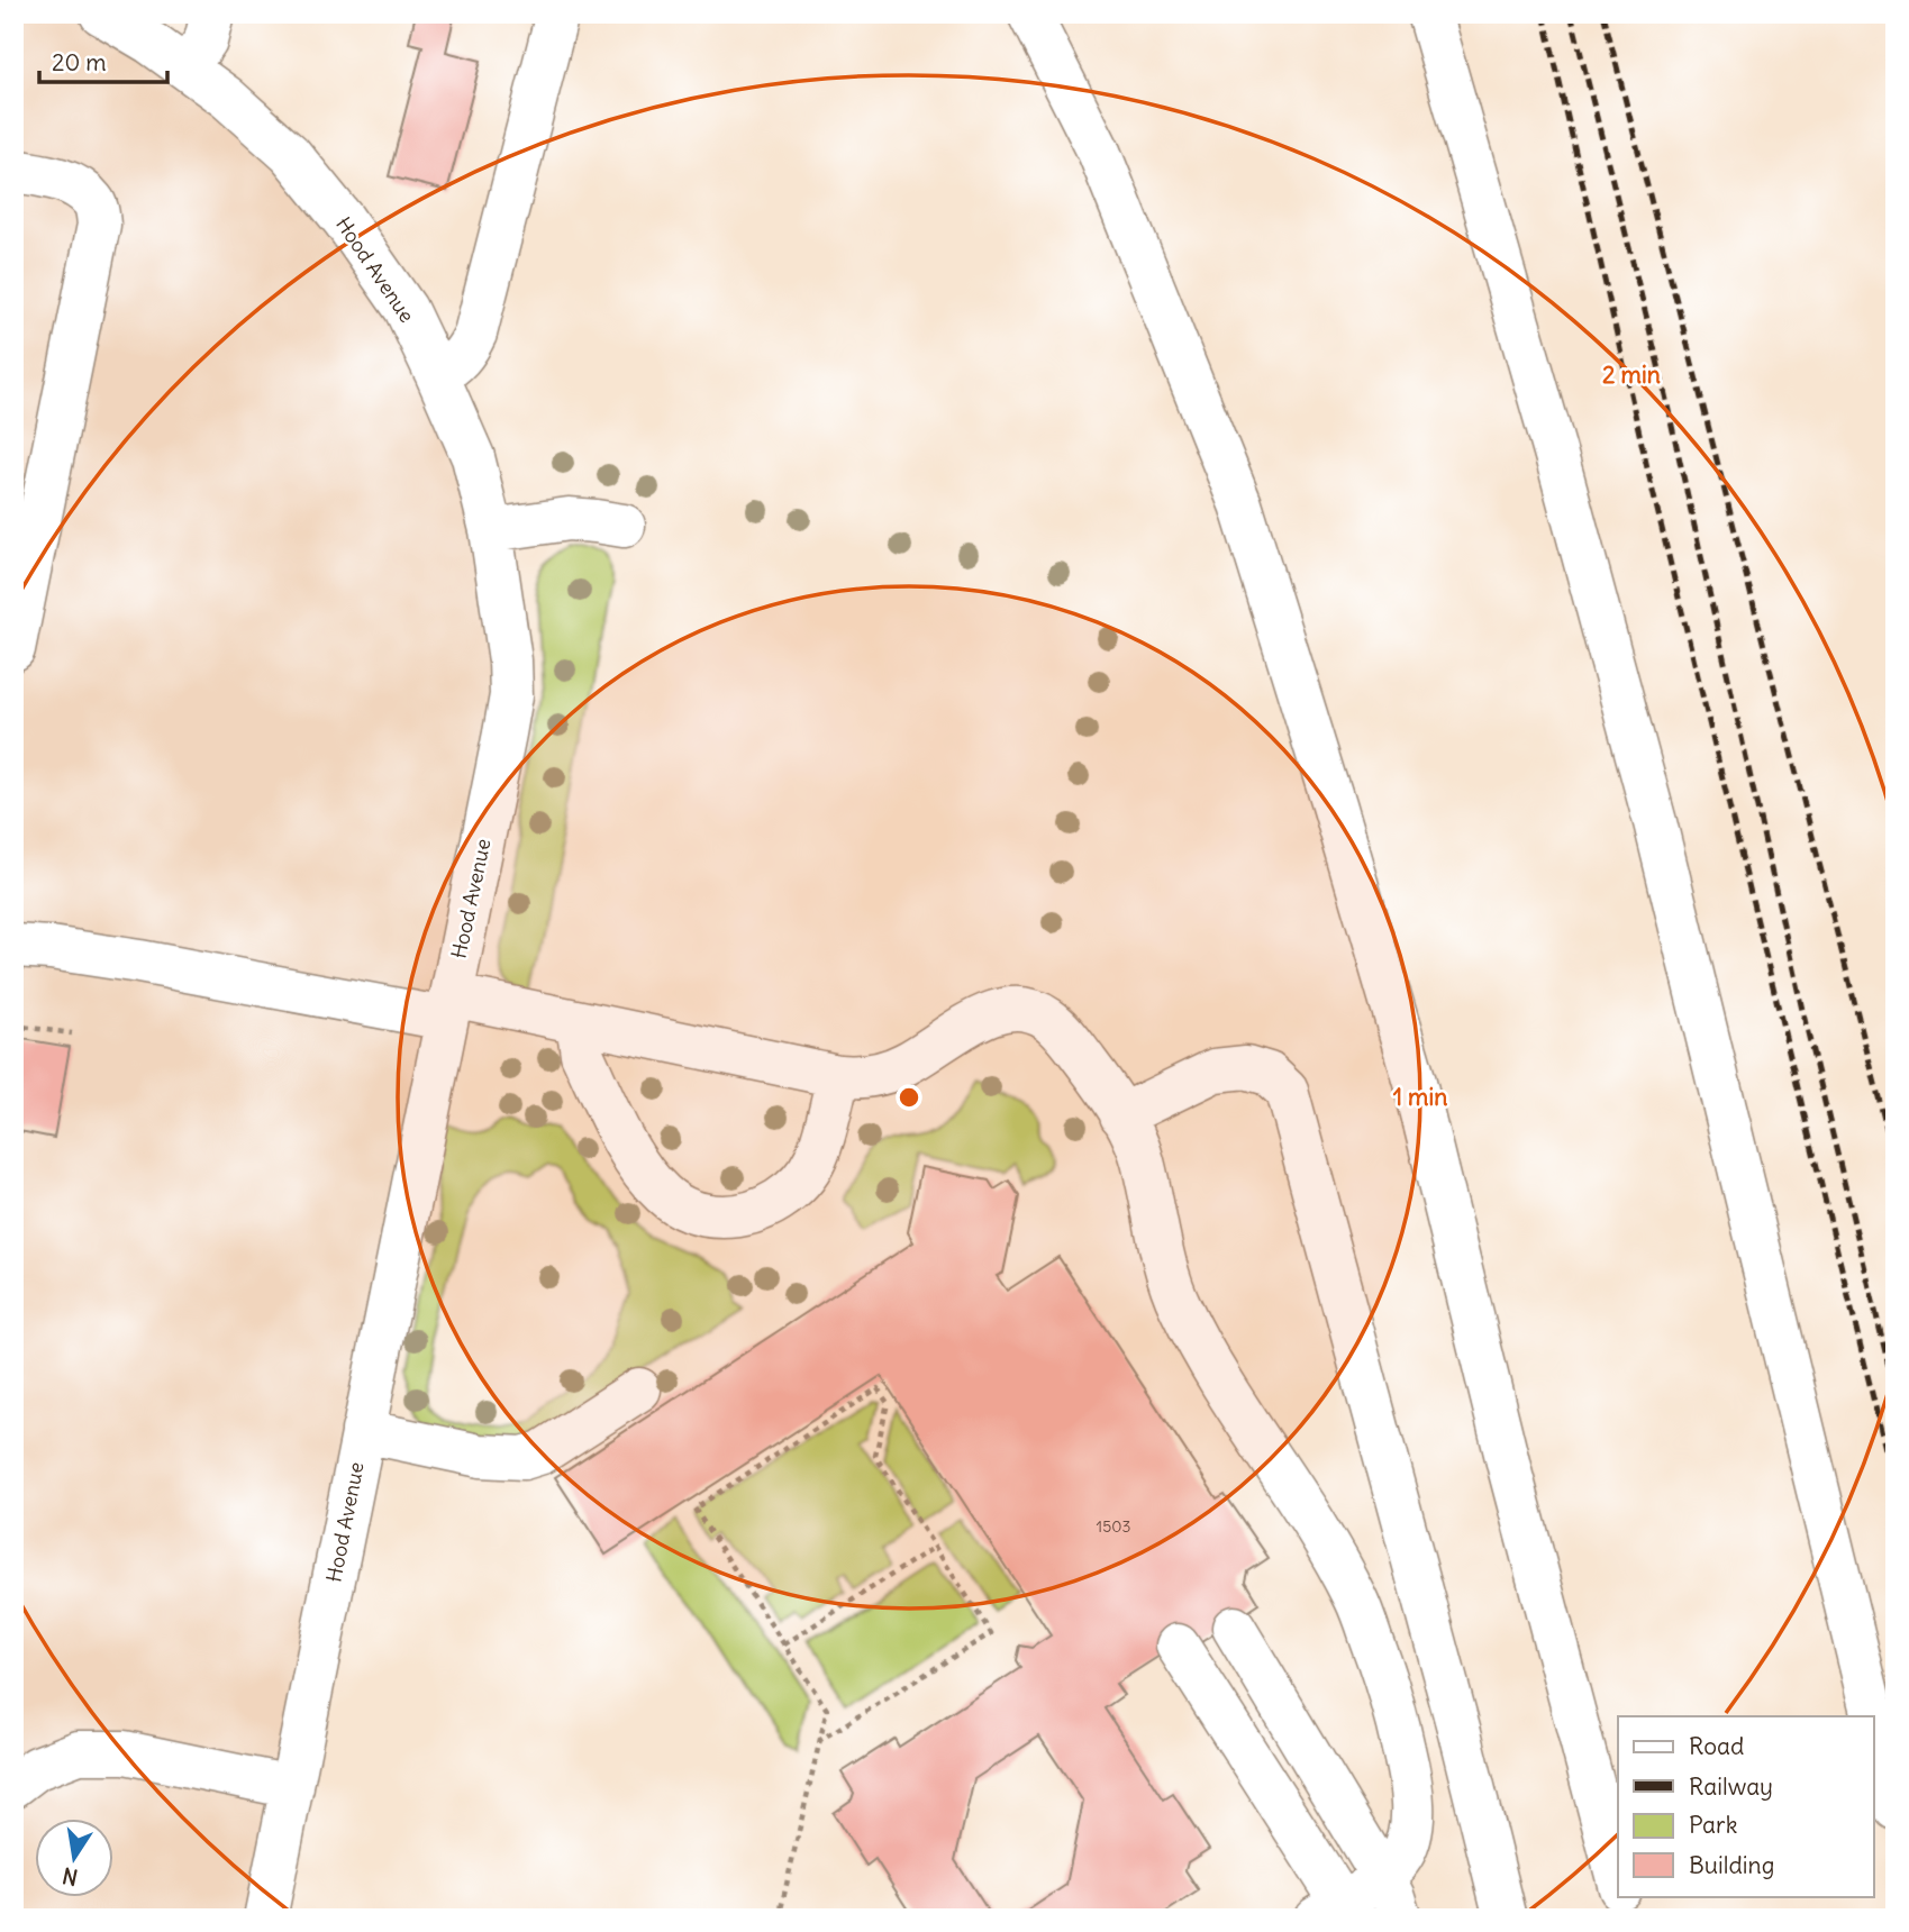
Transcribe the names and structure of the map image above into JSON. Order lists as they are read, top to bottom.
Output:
{
  "streets": {
    "street": ["Hood Avenue"]
  },
  "house_numbers": ["1503"],
  "legend": [
    "Road",
    "Railway",
    "Park",
    "Building"
  ],
  "scale_bar": "20 m",
  "north": "bottom",
  "rings": ["2 min", "1 min"]
}
